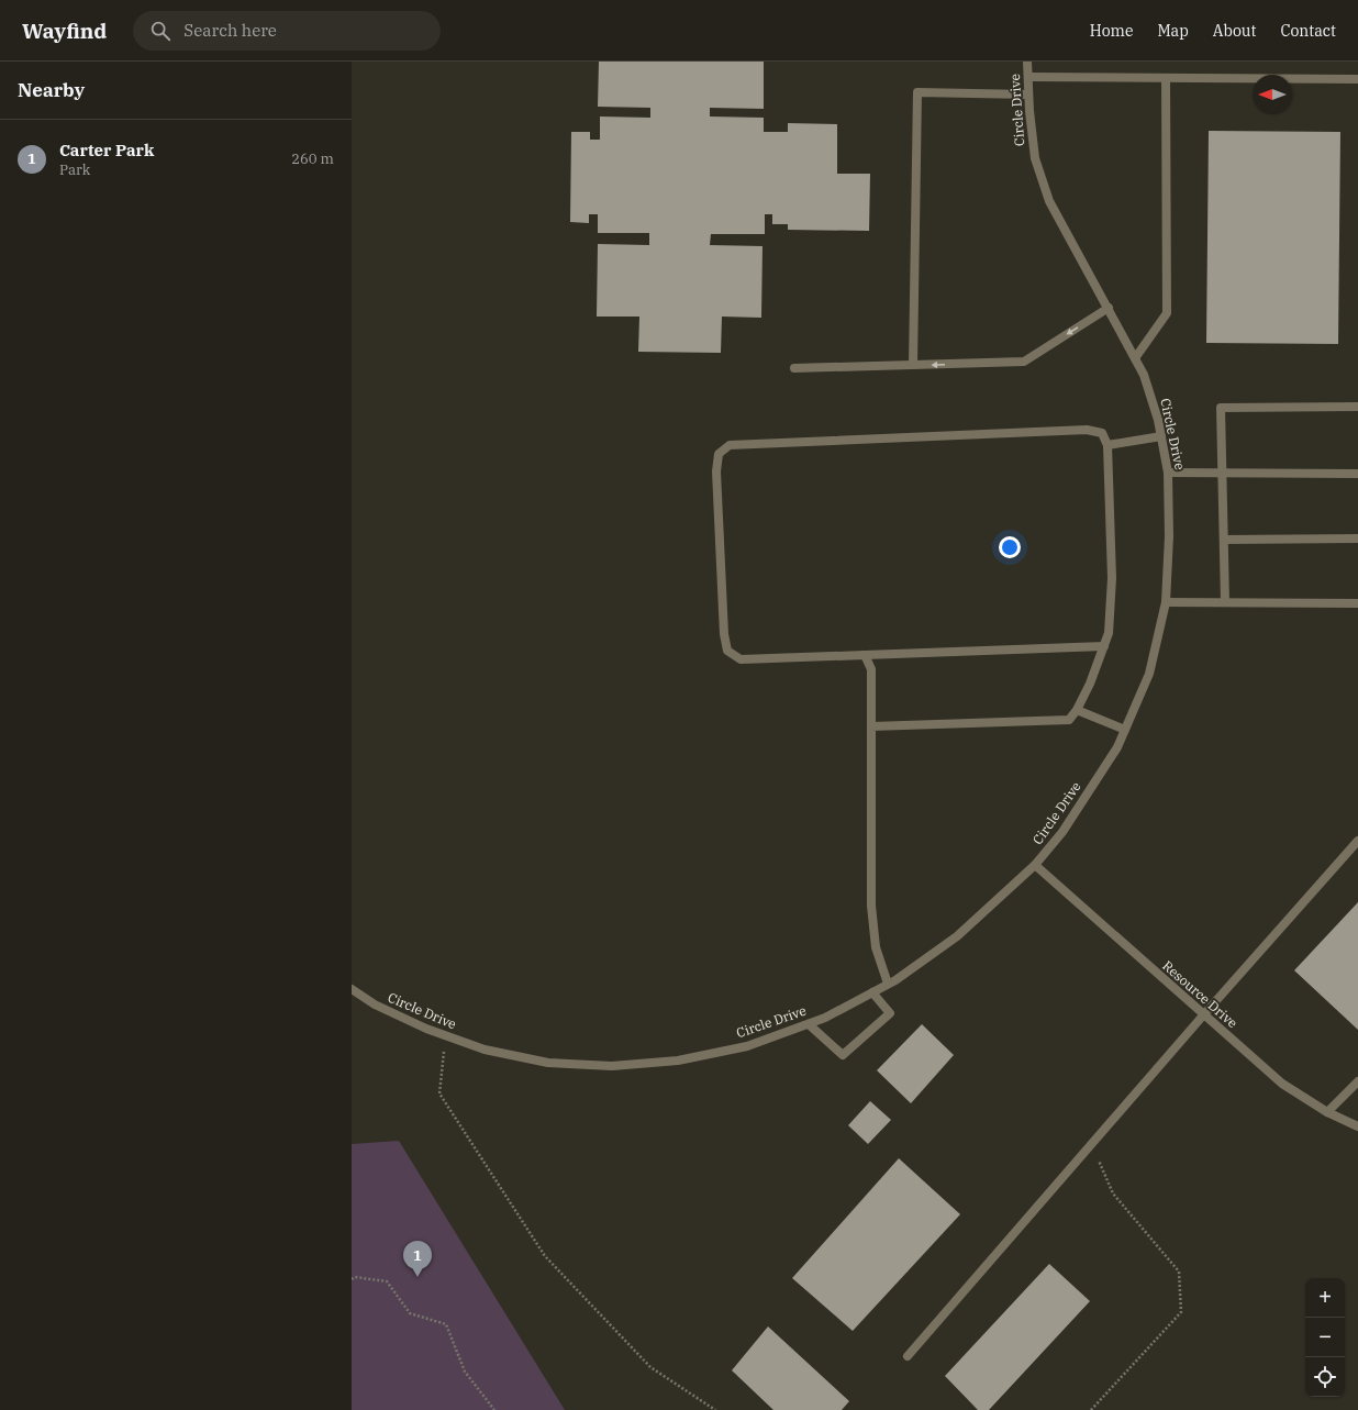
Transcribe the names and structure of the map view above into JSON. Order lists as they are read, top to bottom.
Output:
{
  "streets": {
    "street": ["Circle Drive", "Resource Drive"]
  },
  "crossings": [
    ["Circle Drive", "Resource Drive"]
  ],
  "north": "left",
  "page": {
    "header": "Wayfind",
    "search": "Search here",
    "nav": [
      "Home",
      "Map",
      "About",
      "Contact"
    ],
    "heading": "Nearby",
    "list": [
      {
        "mark": "1",
        "name": "Carter Park",
        "note": "Park",
        "value": "260 m"
      }
    ],
    "pins": "1",
    "map_buttons": ["+", "−"]
  }
}
